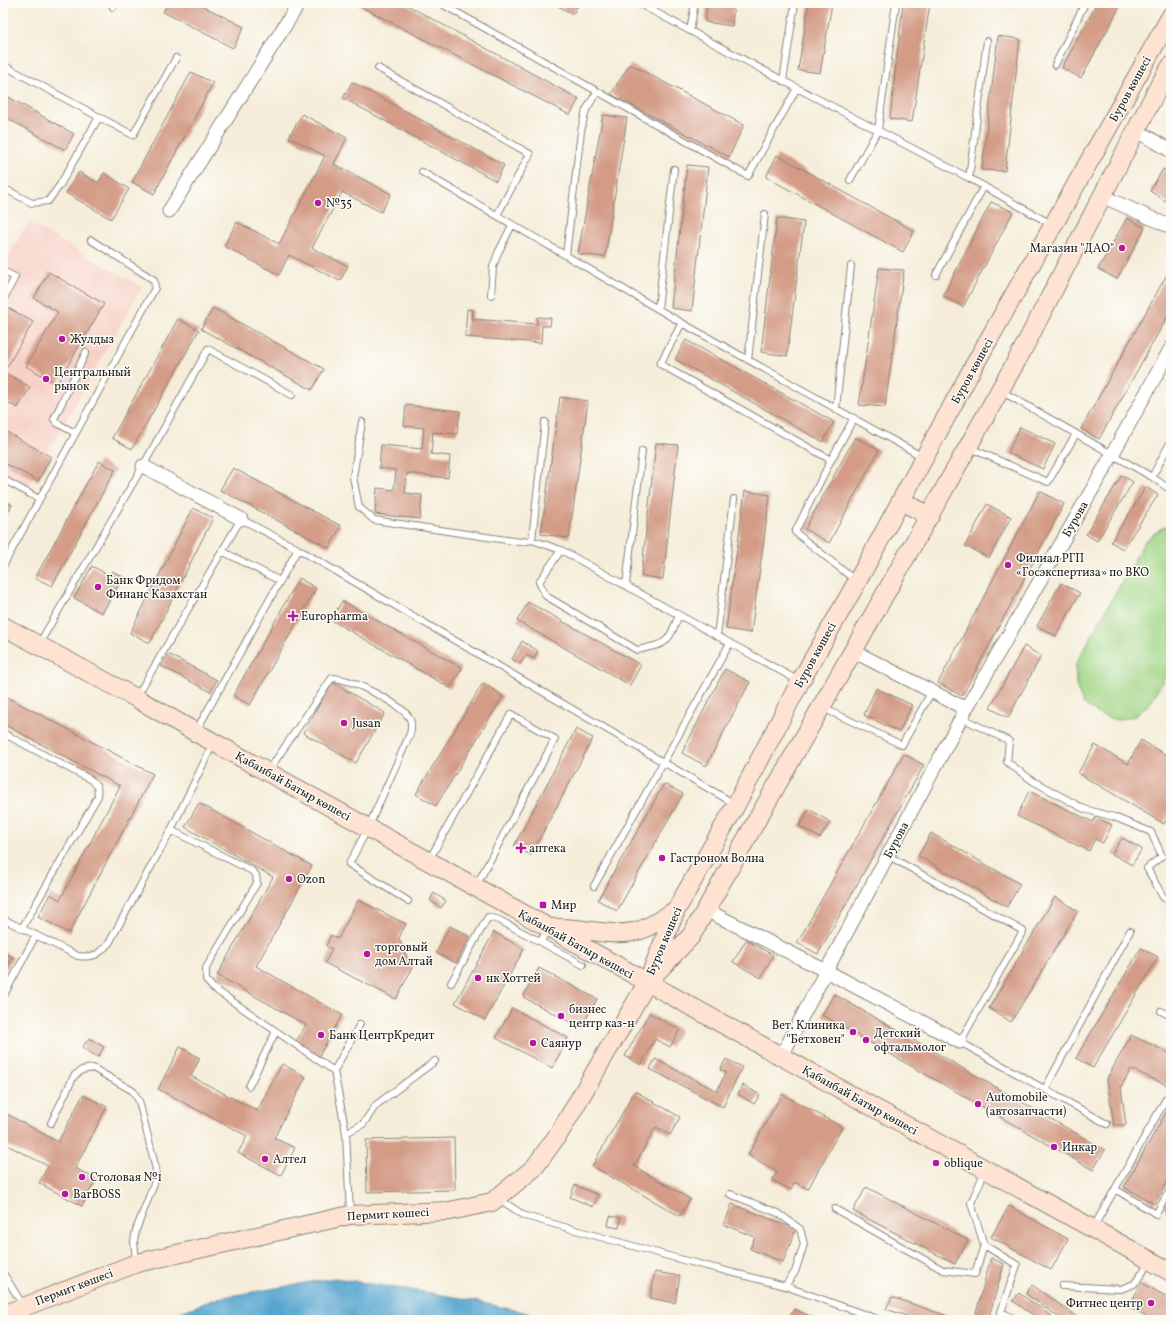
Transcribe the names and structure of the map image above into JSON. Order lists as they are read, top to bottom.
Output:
{
  "streets": {
    "main road": ["Буров көшесі", "Қабанбай Батыр көшесі", "Пермит көшесі"],
    "street": ["Бурова"]
  },
  "crossings": [
    ["Буров көшесі", "Қабанбай Батыр көшесі"],
    ["Буров көшесі", "Пермит көшесі"],
    ["Бурова", "Қабанбай Батыр көшесі"],
    ["Қабанбай Батыр көшесі", "Пермит көшесі"]
  ],
  "places": {
    "other": [
      "№35",
      "Магазин \"ДАО\"",
      "Жулдыз",
      "Центральный рынок",
      "Филиал РГП «Госэкспертиза» по ВКО",
      "Банк Фридом Финанс Казахстан",
      "Jusan",
      "Гастроном Волна",
      "Ozon",
      "торговый дом Алтай",
      "нк Хоттей",
      "бизнес центр каз-н",
      "Вет. Клиника \"Бетховен\"",
      "Банк ЦентрКредит",
      "Детский офтальмолог",
      "Саянур",
      "Automobile (автозапчасти)",
      "Инкар",
      "Алтел",
      "oblique",
      "Столовая №1",
      "BarBOSS",
      "Фитнес центр"
    ],
    "health": ["Europharma", "аптека"],
    "transit": ["Мир"]
  }
}
